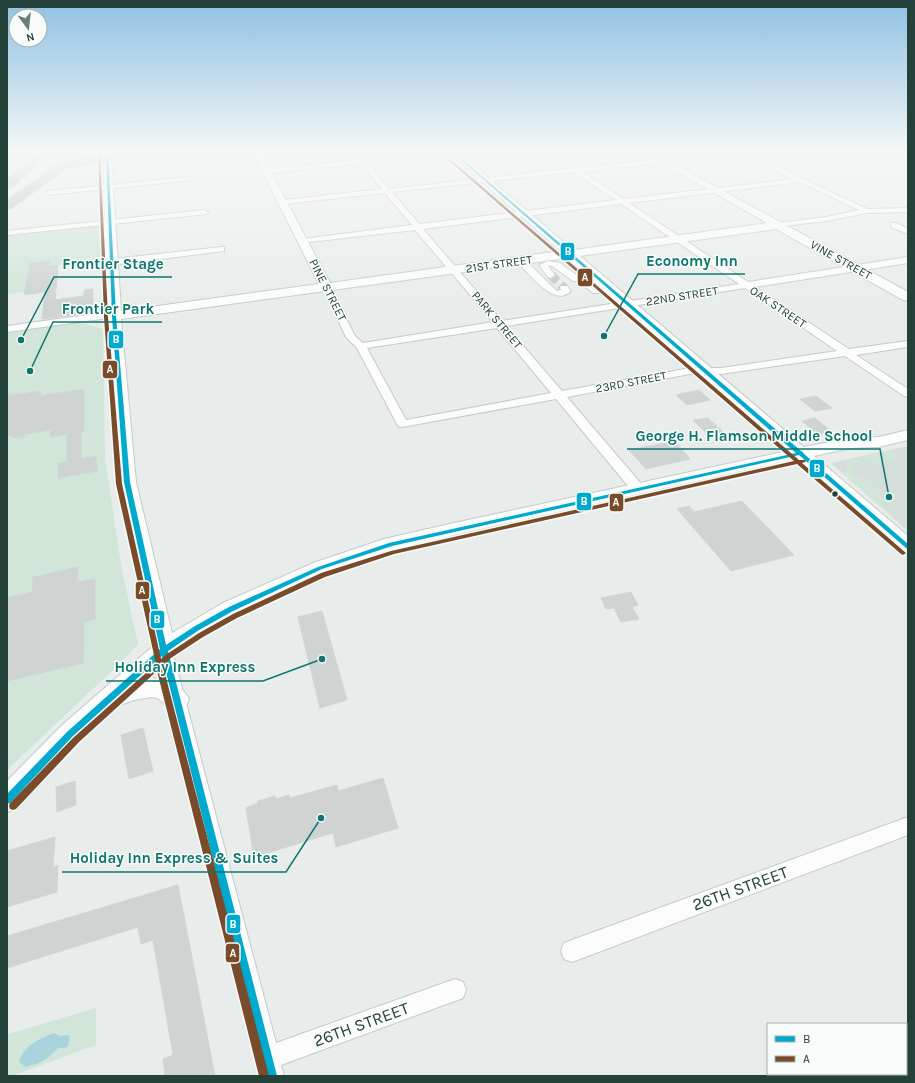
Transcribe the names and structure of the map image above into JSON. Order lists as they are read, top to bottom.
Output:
{
  "streets": {
    "main road": ["VINE STREET", "21ST STREET", "PINE STREET"],
    "street": [
      "22ND STREET",
      "OAK STREET",
      "PARK STREET",
      "23RD STREET",
      "26TH STREET"
    ]
  },
  "crossings": [
    ["VINE STREET", "21ST STREET"],
    ["VINE STREET", "22ND STREET"],
    ["21ST STREET", "PINE STREET"],
    ["21ST STREET", "OAK STREET"],
    ["21ST STREET", "PARK STREET"],
    ["PINE STREET", "22ND STREET"],
    ["PINE STREET", "23RD STREET"],
    ["22ND STREET", "OAK STREET"],
    ["22ND STREET", "PARK STREET"],
    ["OAK STREET", "23RD STREET"],
    ["PARK STREET", "23RD STREET"]
  ],
  "places": [
    "Economy Inn",
    "Frontier Stage",
    "Frontier Park",
    "George H. Flamson Middle School",
    "Holiday Inn Express",
    "Holiday Inn Express & Suites"
  ],
  "lines": ["transit line B", "transit line A"],
  "legend": ["B", "A"],
  "north": "bottom"
}
